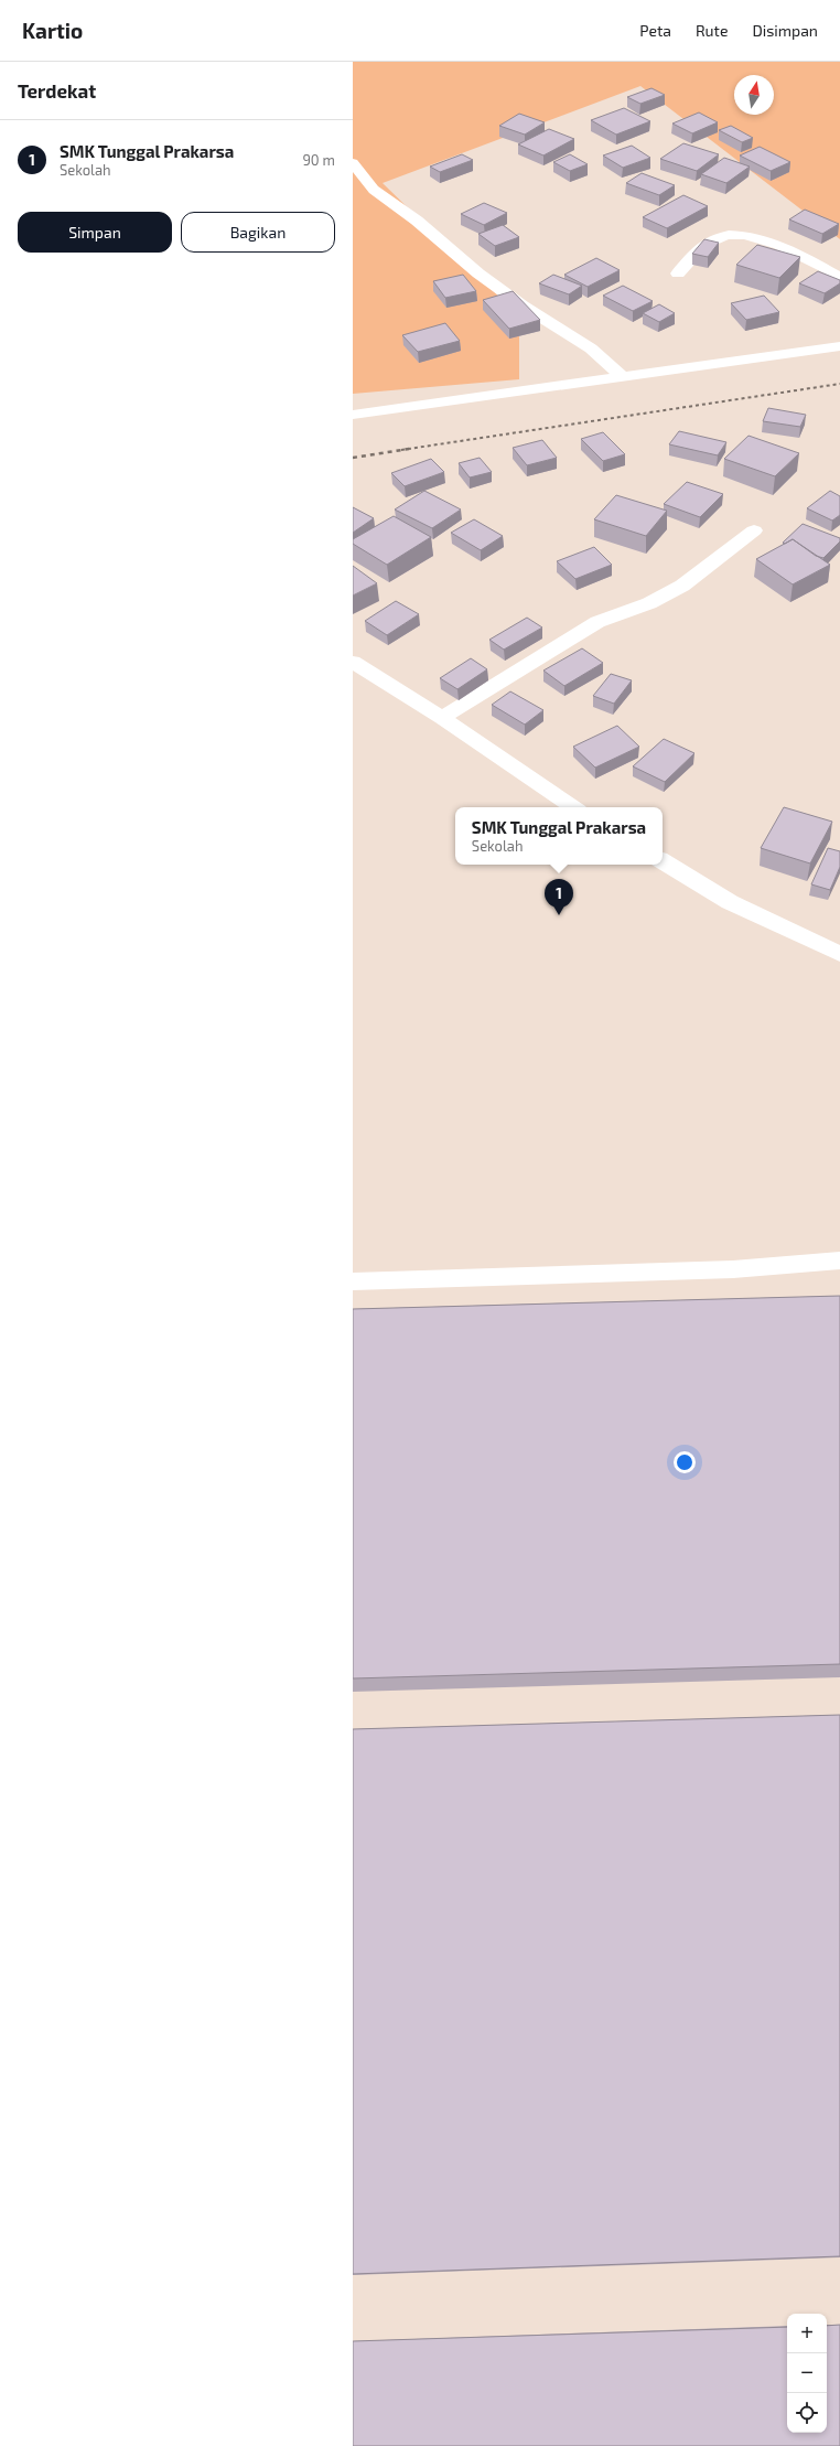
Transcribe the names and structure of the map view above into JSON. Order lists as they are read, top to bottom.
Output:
{
  "north": "top",
  "page": {
    "header": "Kartio",
    "nav": ["Peta", "Rute", "Disimpan"],
    "heading": "Terdekat",
    "list": [
      {
        "mark": "1",
        "name": "SMK Tunggal Prakarsa",
        "note": "Sekolah",
        "value": "90 m"
      }
    ],
    "buttons": ["Simpan", "Bagikan"],
    "popup": ["SMK Tunggal Prakarsa", "Sekolah"],
    "pins": "1",
    "map_buttons": ["+", "−"]
  }
}
